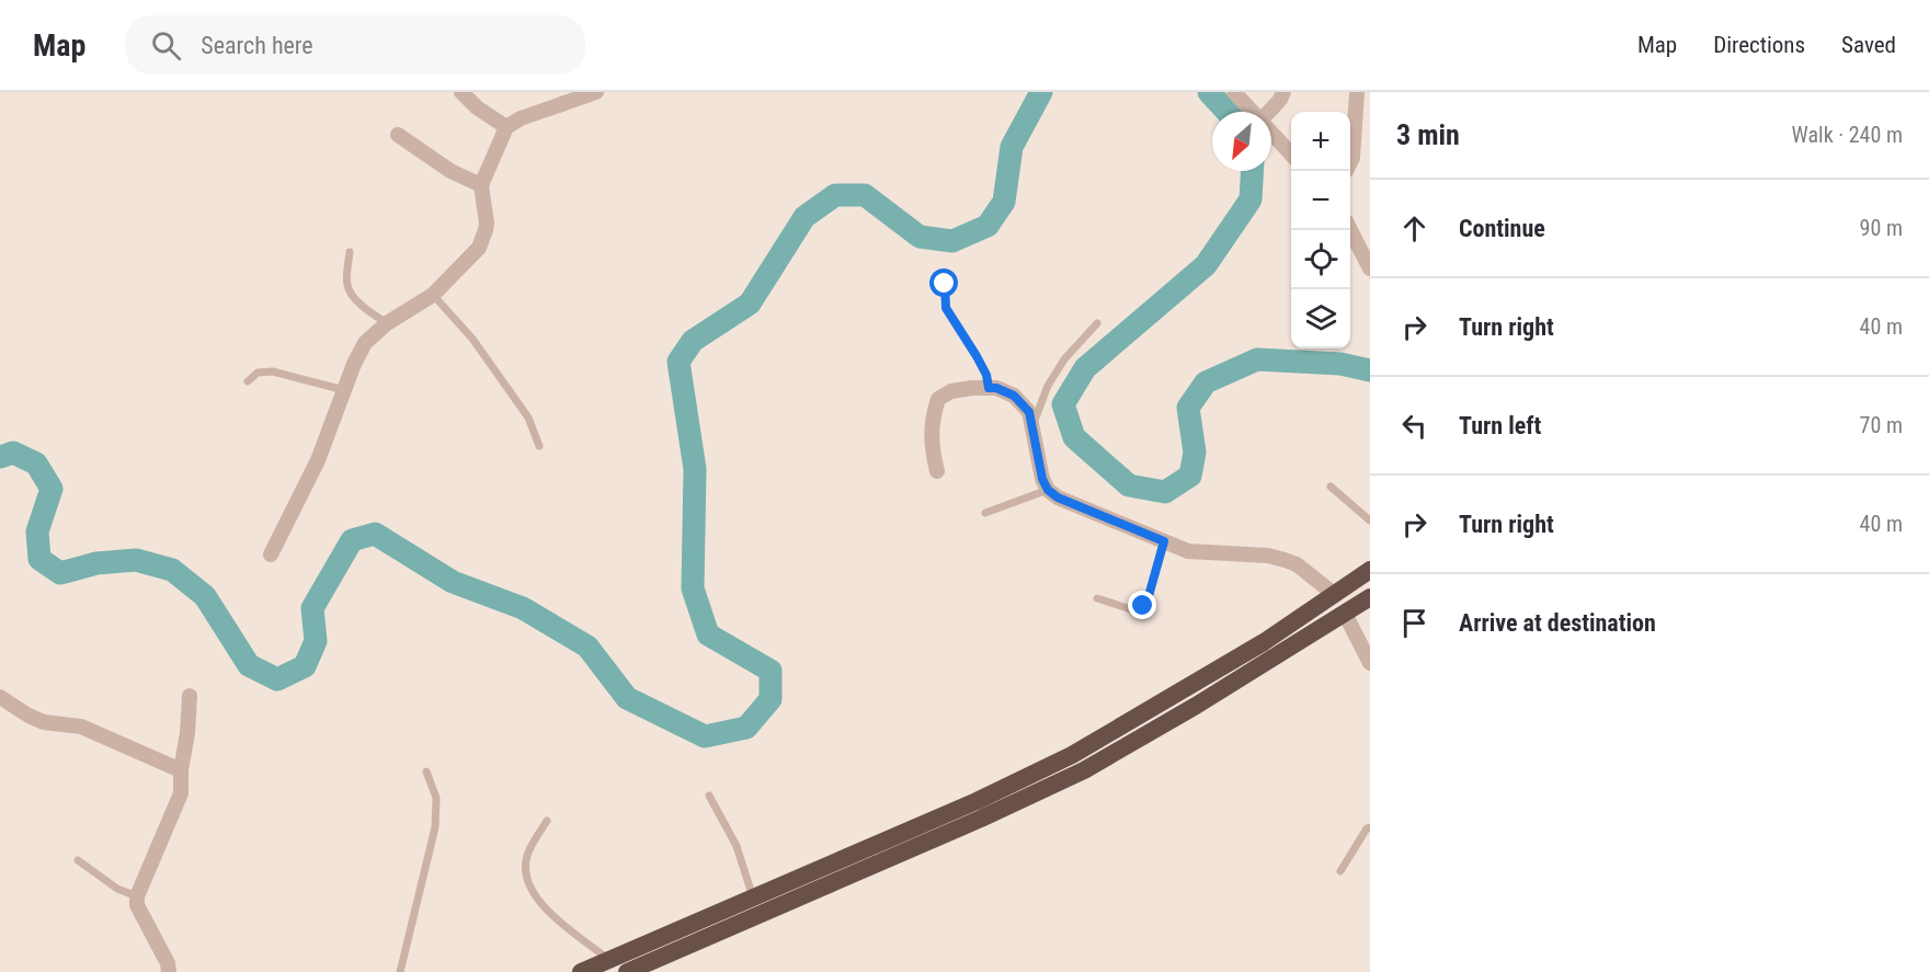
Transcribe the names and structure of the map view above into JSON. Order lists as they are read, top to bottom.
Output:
{
  "north": "bottom left",
  "page": {
    "header": "Map",
    "search": "Search here",
    "nav": ["Map", "Directions", "Saved"],
    "heading": ["3 min", "Walk · 240 m"],
    "map_buttons": ["+", "−"],
    "list": [
      ["Continue", "90 m"],
      ["Turn right", "40 m"],
      ["Turn left", "70 m"],
      ["Turn right", "40 m"],
      "Arrive at destination"
    ]
  }
}
